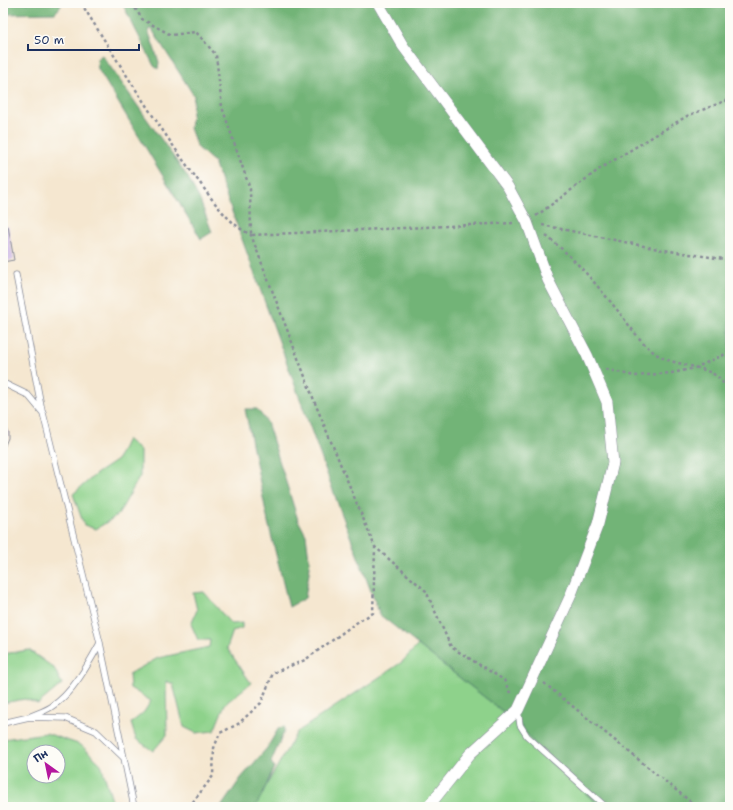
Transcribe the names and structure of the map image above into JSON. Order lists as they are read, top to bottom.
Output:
{
  "scale_bar": "50 m",
  "north": "top left"
}
